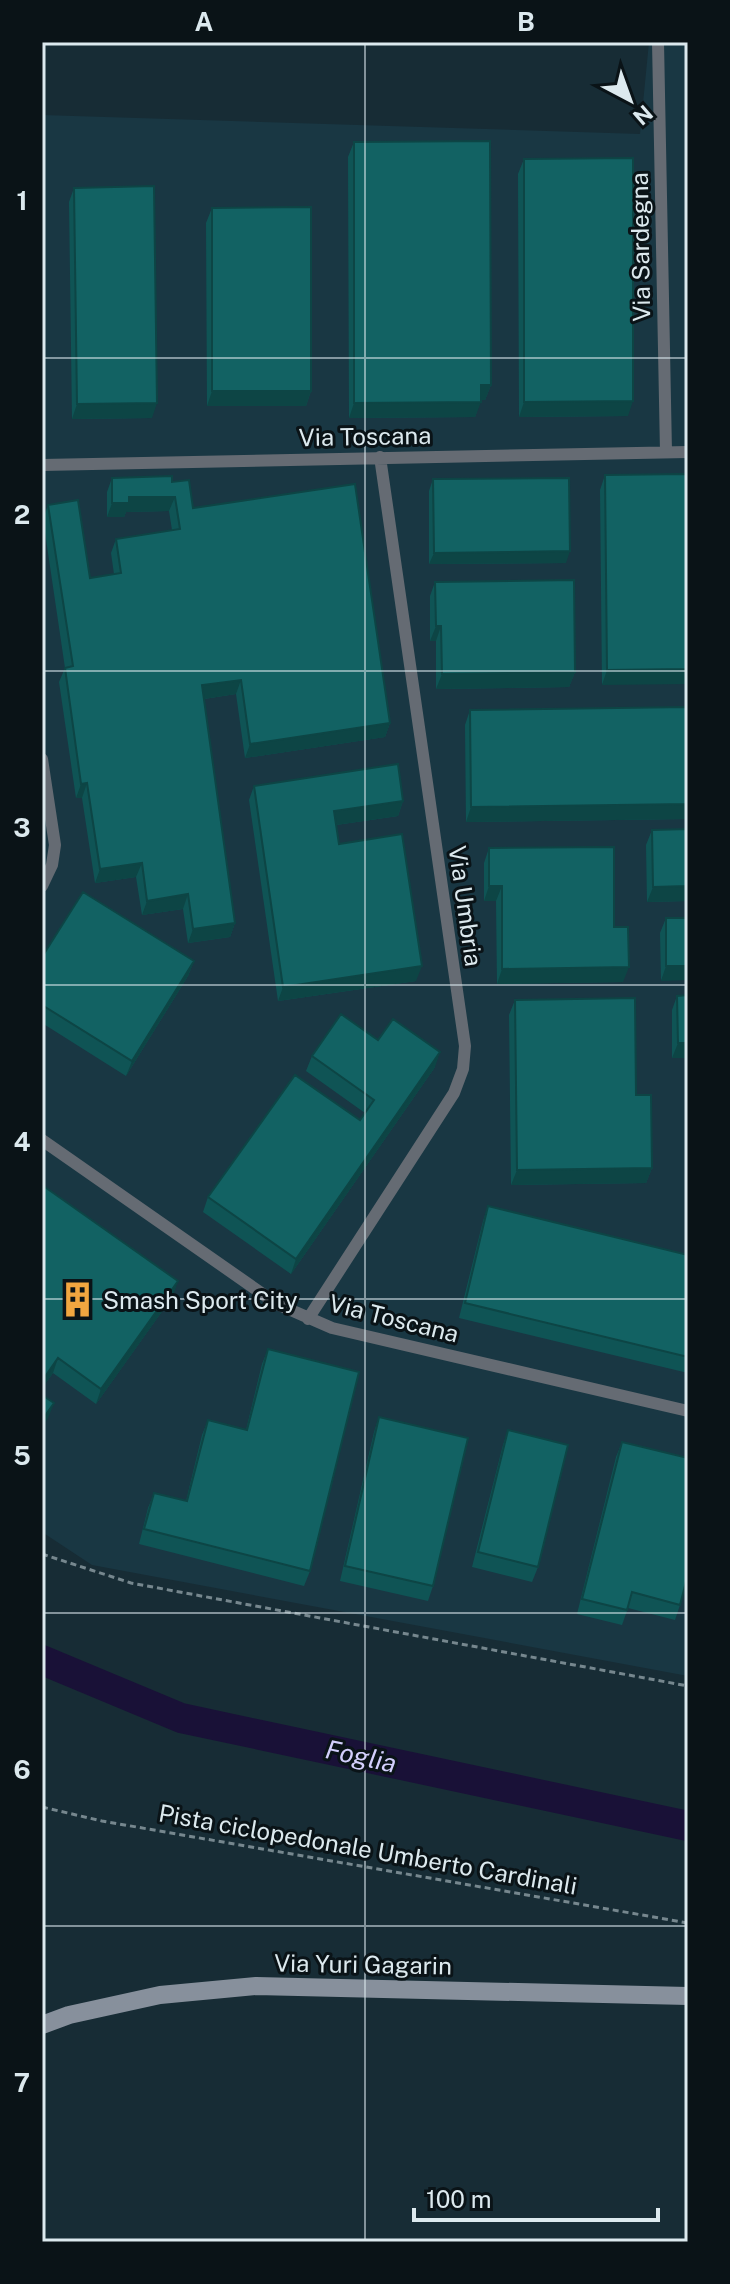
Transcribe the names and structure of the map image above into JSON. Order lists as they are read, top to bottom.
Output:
{
  "streets": {
    "main road": ["Via Yuri Gagarin"],
    "street": ["Via Sardegna", "Via Toscana", "Via Umbria"],
    "path": ["Pista ciclopedonale Umberto Cardinali"]
  },
  "crossings": [
    ["Via Sardegna", "Via Toscana"],
    ["Via Toscana", "Via Umbria"]
  ],
  "water": ["Foglia"],
  "places": {
    "building": ["Smash Sport City"]
  },
  "scale_bar": "100 m",
  "north": "bottom right",
  "grid": {
    "columns": ["A", "B"],
    "rows": [
      "1",
      "2",
      "3",
      "4",
      "5",
      "6",
      "7"
    ]
  }
}
